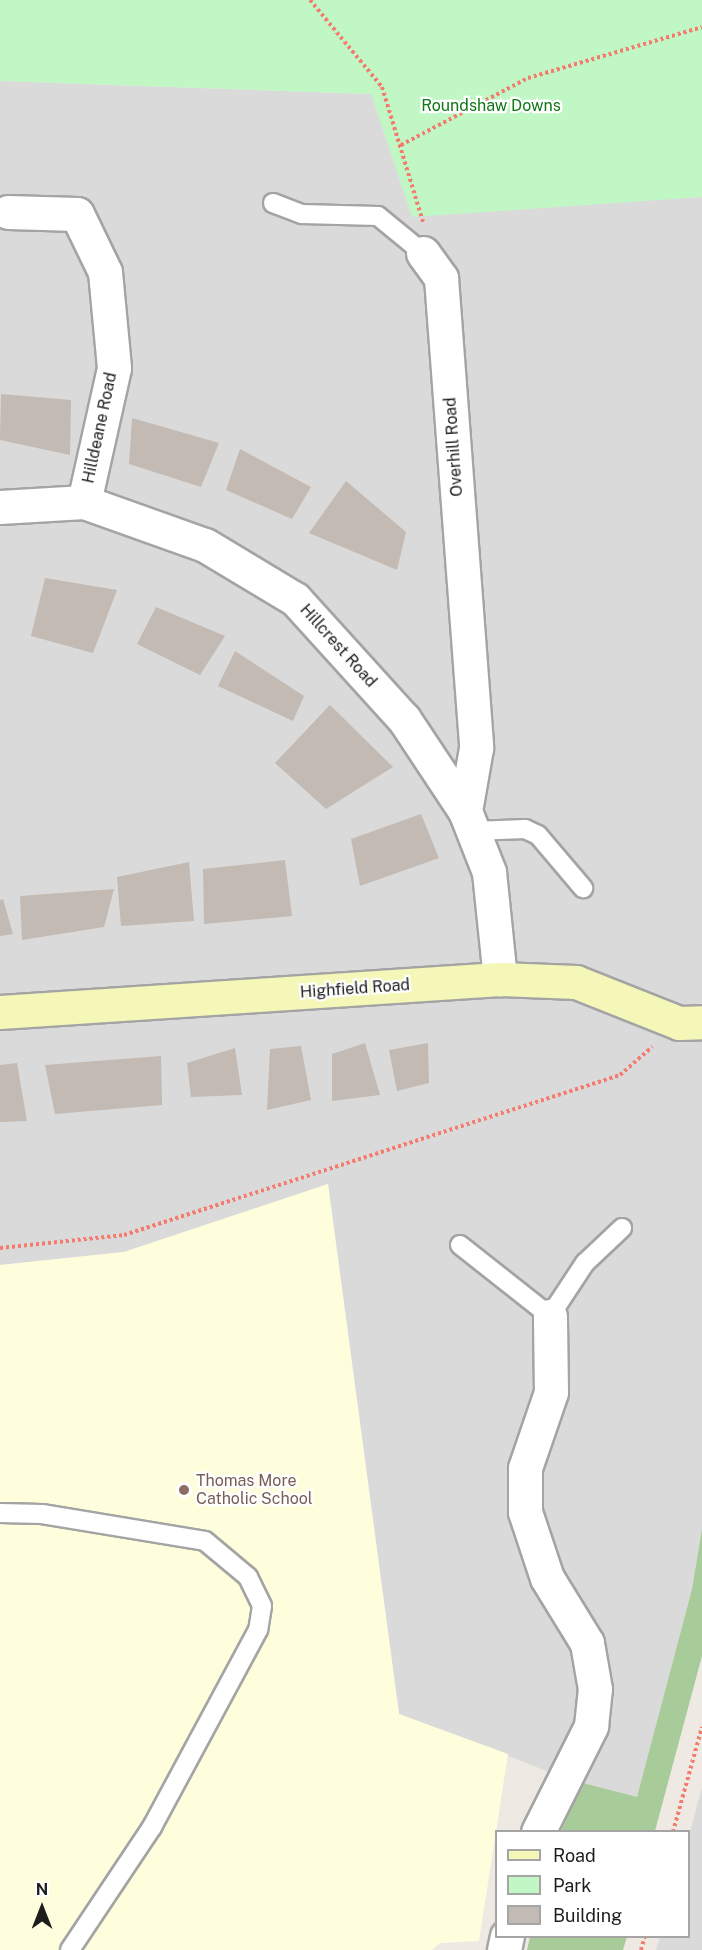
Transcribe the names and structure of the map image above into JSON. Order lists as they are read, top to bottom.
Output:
{
  "streets": {
    "street": [
      "Hilldeane Road",
      "Overhill Road",
      "Hillcrest Road",
      "Highfield Road"
    ]
  },
  "crossings": [
    ["Hilldeane Road", "Hillcrest Road"],
    ["Overhill Road", "Hillcrest Road"],
    ["Hillcrest Road", "Highfield Road"]
  ],
  "parks": ["Roundshaw Downs"],
  "places": ["Thomas More Catholic School"],
  "legend": ["Road", "Park", "Building"],
  "north": "top"
}
